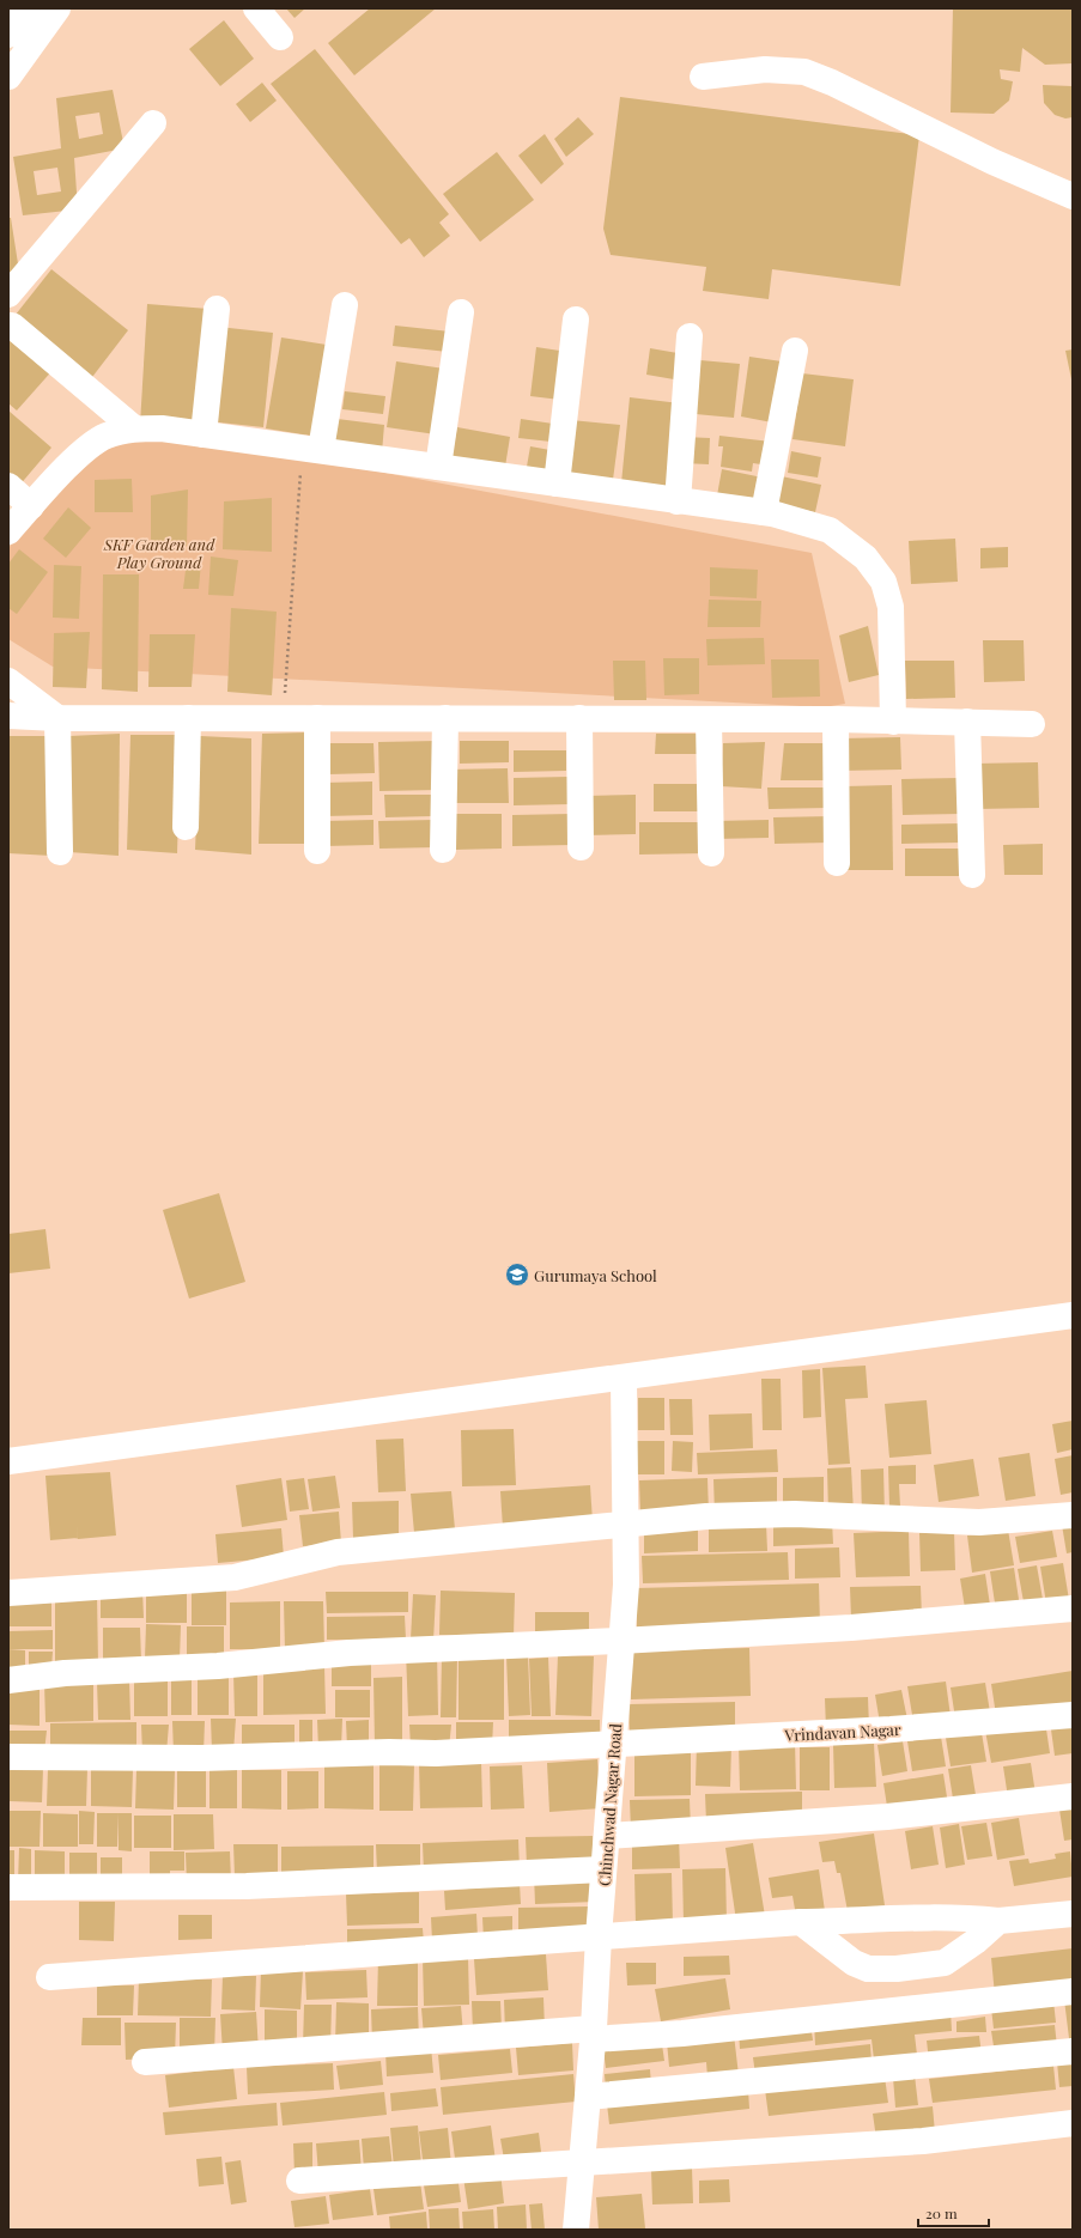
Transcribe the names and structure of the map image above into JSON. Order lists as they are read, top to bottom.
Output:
{
  "streets": {
    "street": ["Vrindavan Nagar", "Chinchwad Nagar Road"]
  },
  "crossings": [
    ["Vrindavan Nagar", "Chinchwad Nagar Road"]
  ],
  "parks": ["SKF Garden and Play Ground"],
  "places": {
    "school or university": ["Gurumaya School"]
  },
  "scale_bar": "20 m"
}
